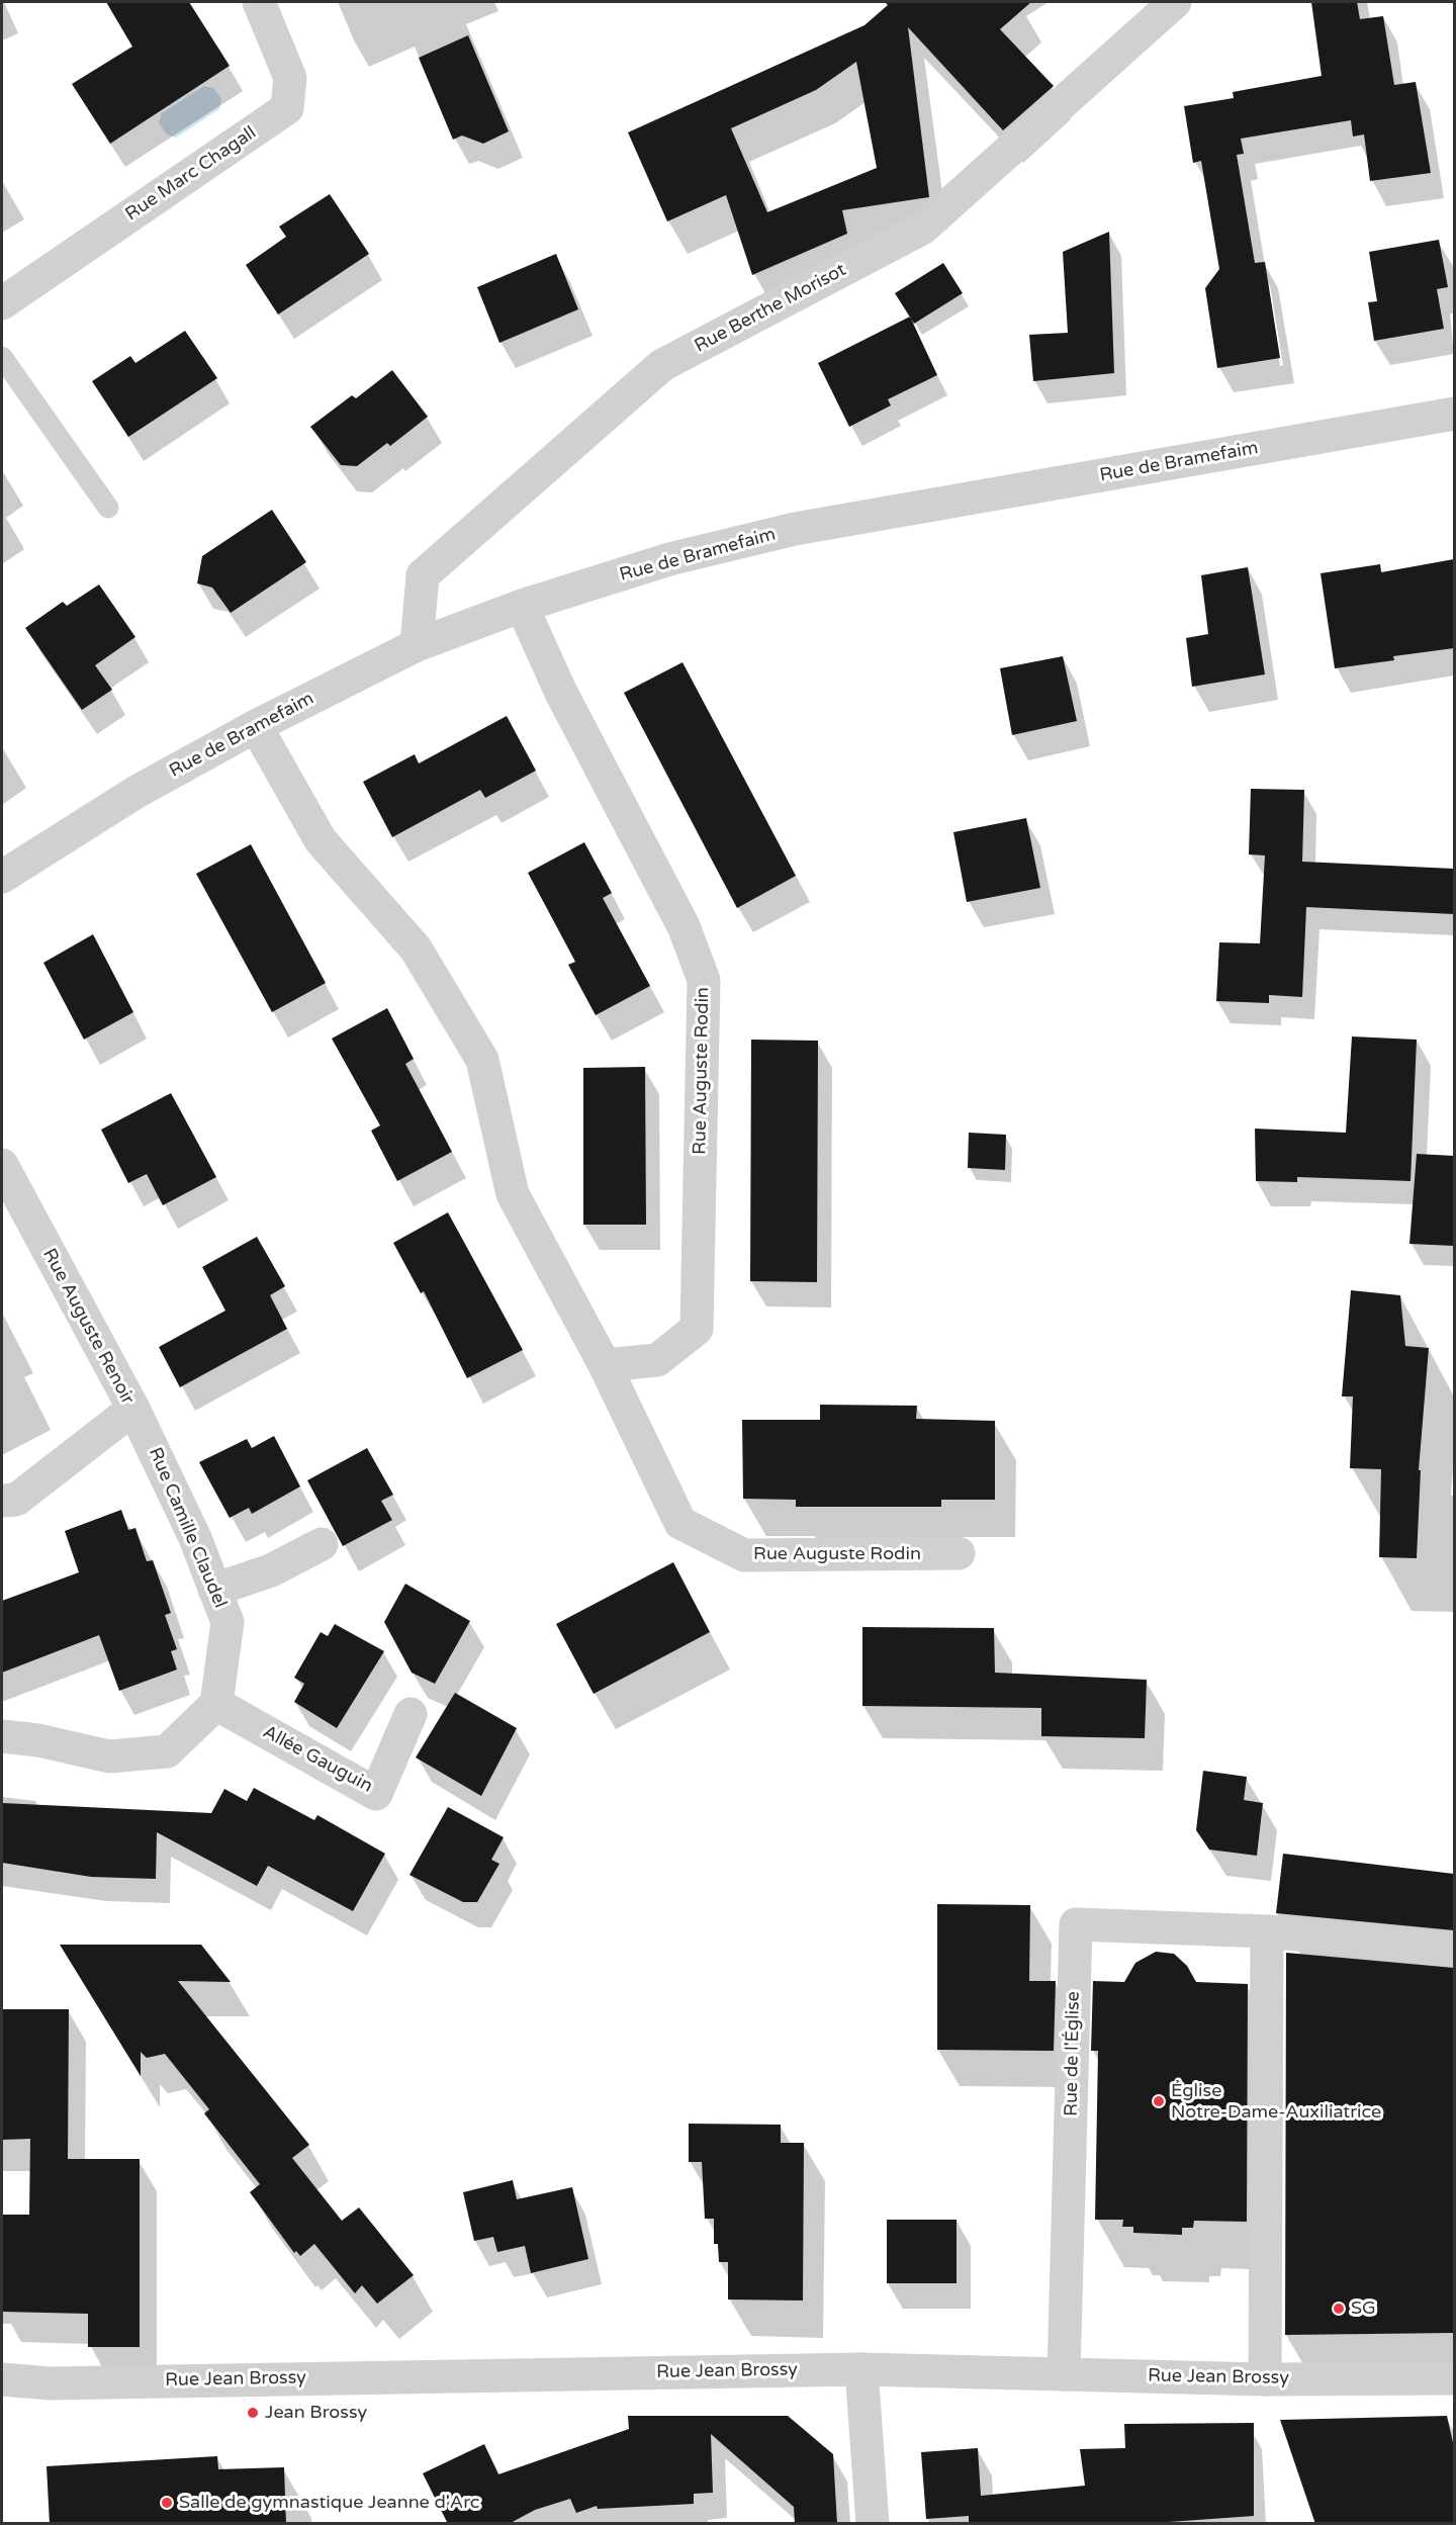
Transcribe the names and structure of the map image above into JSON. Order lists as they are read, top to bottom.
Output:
{
  "streets": {
    "street": [
      "Rue Marc Chagall",
      "Rue Berthe Morisot",
      "Rue de Bramefaim",
      "Rue Auguste Rodin",
      "Rue Auguste Renoir",
      "Rue Camille Claudel",
      "Allée Gauguin",
      "Rue de l'Église",
      "Rue Jean Brossy"
    ]
  },
  "crossings": [
    ["Rue Berthe Morisot", "Rue de Bramefaim"],
    ["Rue de Bramefaim", "Rue Auguste Rodin"],
    ["Rue Auguste Renoir", "Rue Camille Claudel"],
    ["Rue Camille Claudel", "Allée Gauguin"],
    ["Rue de l'Église", "Rue Jean Brossy"]
  ],
  "places": [
    "Église Notre-Dame-Auxiliatrice",
    "SG",
    "Jean Brossy",
    "Salle de gymnastique Jeanne d'Arc"
  ]
}
